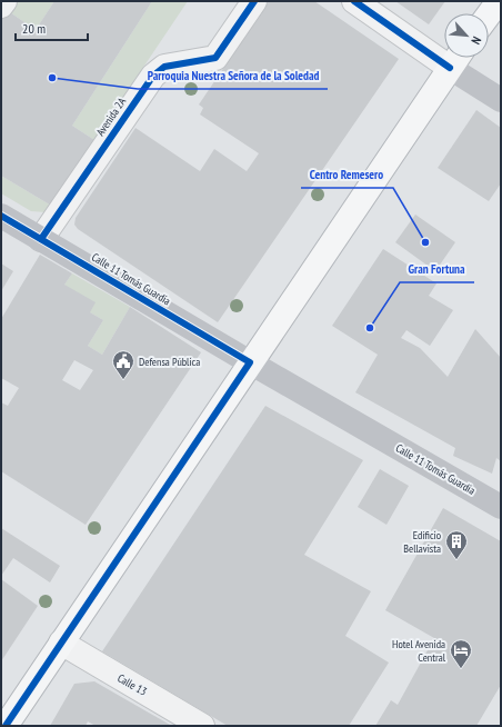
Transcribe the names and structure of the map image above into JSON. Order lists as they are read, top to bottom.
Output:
{
  "streets": {
    "street": ["Avenida 2A", "Calle 11 Tomás Guardia", "Calle 13"]
  },
  "crossings": [
    ["Avenida 2A", "Calle 11 Tomás Guardia"]
  ],
  "places": {
    "other": ["Parroquia Nuestra Señora de la Soledad", "Centro Remesero", "Gran Fortuna"],
    "public building": ["Defensa Pública"],
    "building": ["Edificio Bellavista"],
    "hotel": ["Hotel Avenida Central"]
  },
  "scale_bar": "20 m",
  "north": "bottom right"
}
